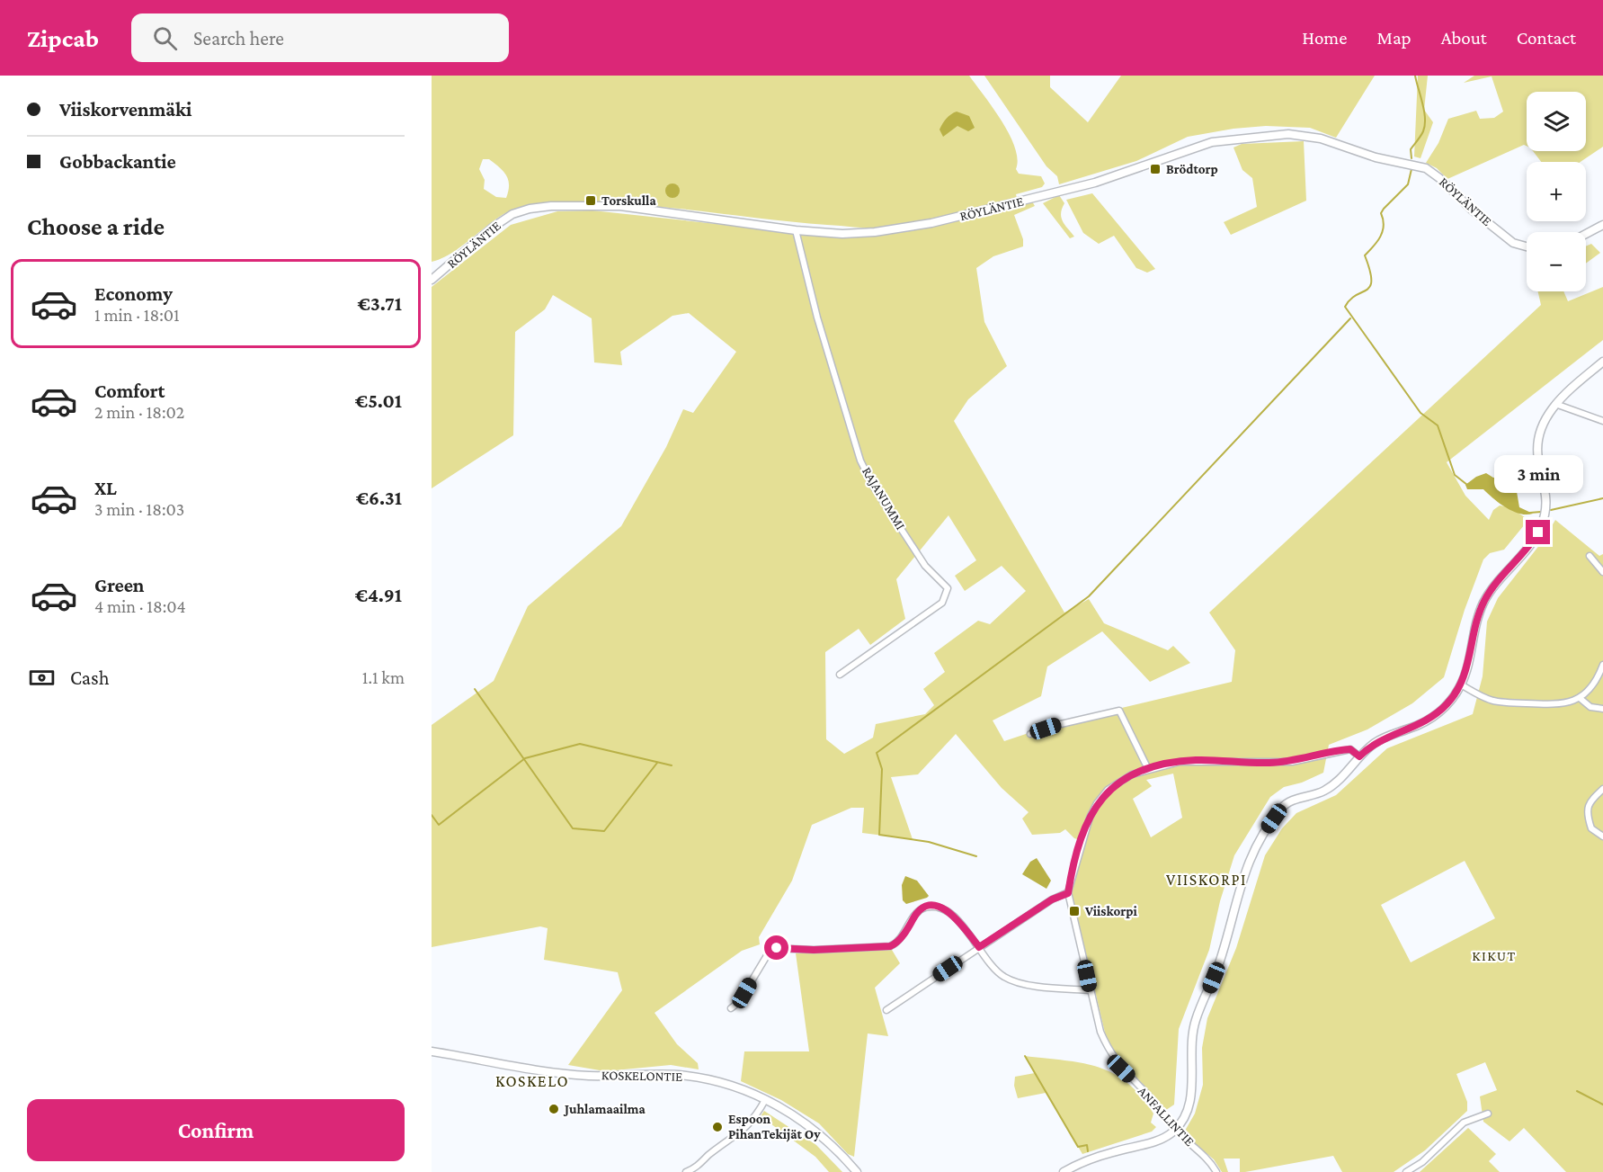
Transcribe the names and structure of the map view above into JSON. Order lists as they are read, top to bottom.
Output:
{
  "streets": {
    "street": [
      "RÖYLÄNTIE",
      "RAJANUMMI",
      "KOSKELONTIE",
      "ANFALLINTIE"
    ]
  },
  "crossings": [
    ["RÖYLÄNTIE", "RAJANUMMI"]
  ],
  "districts": ["VIISKORPI", "KIKUT", "KOSKELO"],
  "places": {
    "transit": ["Brödtorp", "Torskulla", "Viiskorpi"],
    "other": ["Juhlamaailma", "Espoon PihanTekijät Oy"]
  },
  "page": {
    "header": "Zipcab",
    "search": "Search here",
    "nav": [
      "Home",
      "Map",
      "About",
      "Contact"
    ],
    "banner": ["Viiskorvenmäki", "Gobbackantie"],
    "map_buttons": ["+", "−"],
    "heading": "Choose a ride",
    "list": [
      {
        "name": "Economy",
        "note": "1 min · 18:01",
        "value": "€3.71"
      },
      {
        "name": "Comfort",
        "note": "2 min · 18:02",
        "value": "€5.01"
      },
      {
        "name": "XL",
        "note": "3 min · 18:03",
        "value": "€6.31"
      },
      {
        "name": "Green",
        "note": "4 min · 18:04",
        "value": "€4.91"
      }
    ],
    "bubble": "3 min",
    "pay": ["Cash", "1.1 km"],
    "buttons": "Confirm"
  }
}
